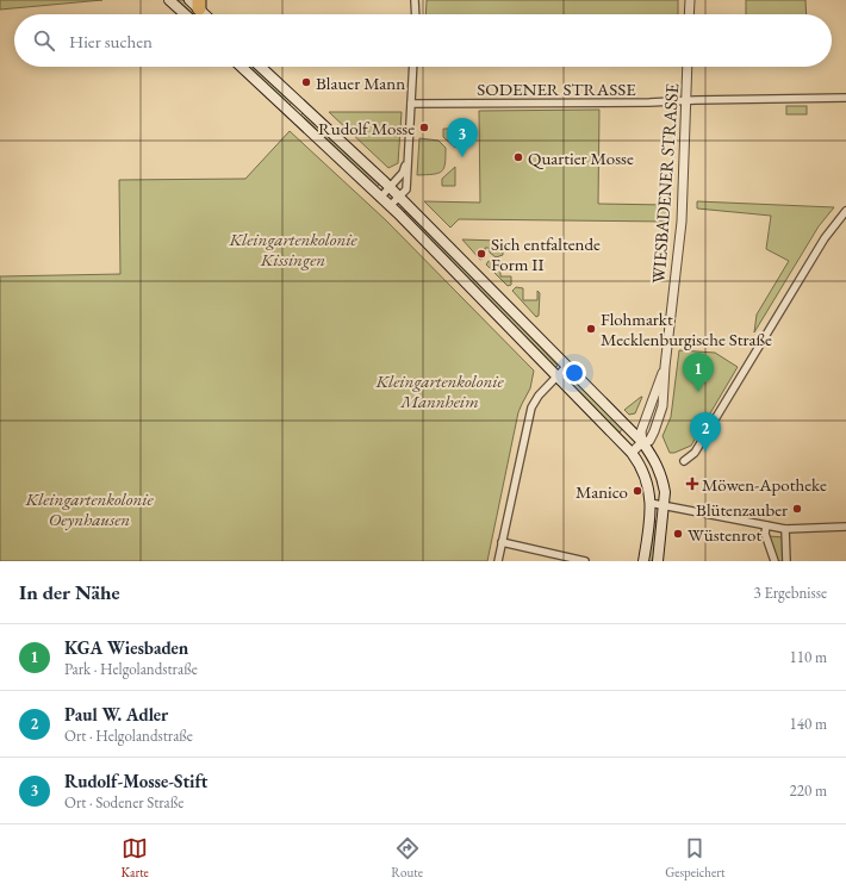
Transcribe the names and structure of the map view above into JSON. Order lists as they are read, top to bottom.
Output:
{
  "streets": {
    "street": ["SODENER STRASSE", "WIESBADENER STRASSE"]
  },
  "crossings": [
    ["SODENER STRASSE", "WIESBADENER STRASSE"]
  ],
  "parks": ["Kleingartenkolonie Kissingen", "Kleingartenkolonie Mannheim", "Kleingartenkolonie Oeynhausen"],
  "places": {
    "other": [
      "Blauer Mann",
      "Rudolf Mosse",
      "Quartier Mosse",
      "Sich entfaltende Form II",
      "Flohmarkt Mecklenburgische Straße",
      "Manico",
      "Blütenzauber",
      "Wüstenrot"
    ],
    "health": ["Möwen-Apotheke"]
  },
  "page": {
    "search": "Hier suchen",
    "pins": ["3", "1", "2"],
    "heading": ["In der Nähe", "3 Ergebnisse"],
    "list": [
      {
        "mark": "1",
        "name": "KGA Wiesbaden",
        "note": "Park · Helgolandstraße",
        "value": "110 m"
      },
      {
        "mark": "2",
        "name": "Paul W. Adler",
        "note": "Ort · Helgolandstraße",
        "value": "140 m"
      },
      {
        "mark": "3",
        "name": "Rudolf-Mosse-Stift",
        "note": "Ort · Sodener Straße",
        "value": "220 m"
      }
    ],
    "nav": ["Karte", "Route", "Gespeichert"]
  }
}
